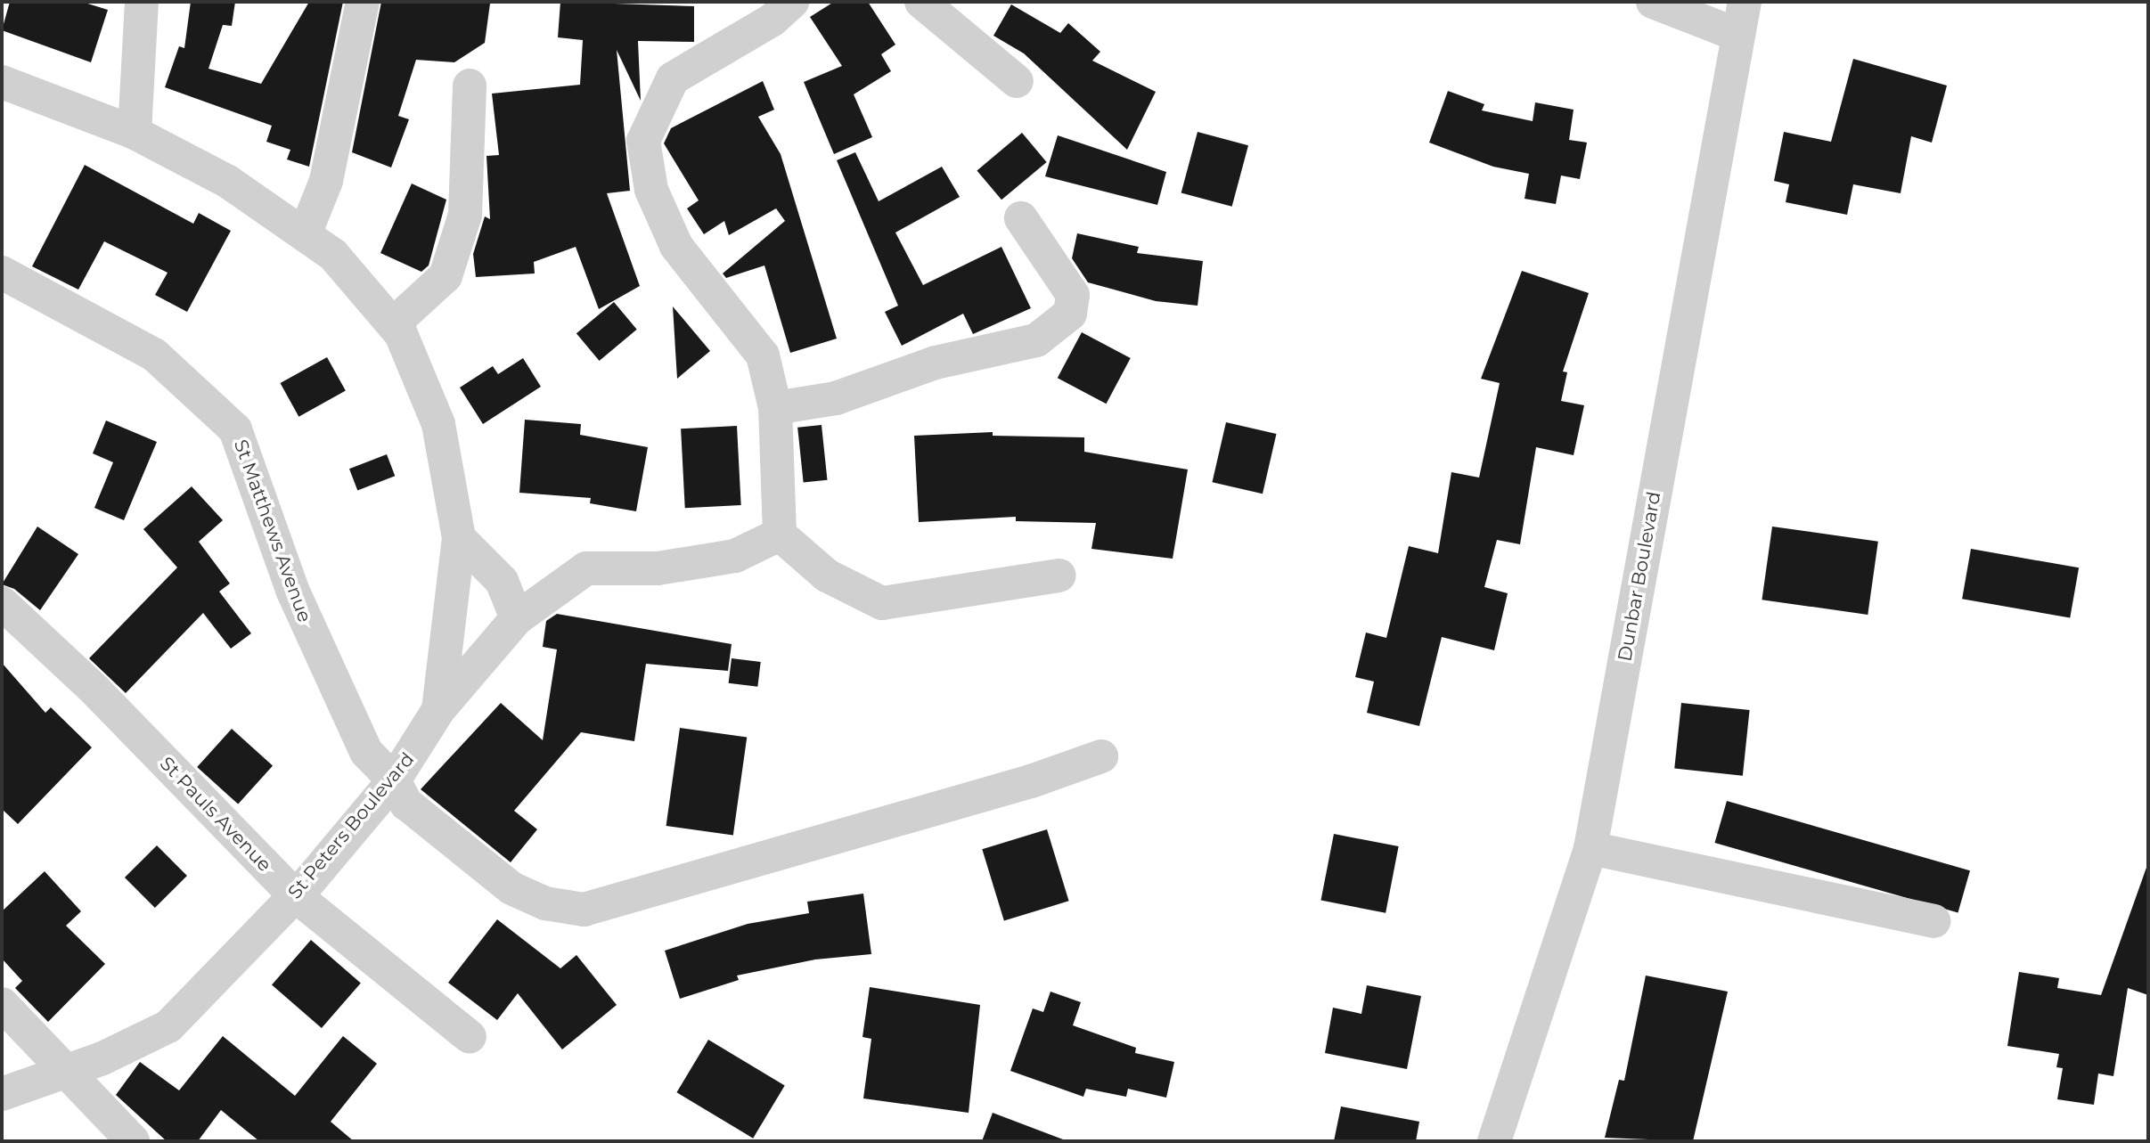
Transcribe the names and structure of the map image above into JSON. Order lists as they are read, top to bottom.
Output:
{
  "streets": {
    "street": [
      "St Matthews Avenue",
      "Dunbar Boulevard",
      "St Pauls Avenue",
      "St Peters Boulevard"
    ]
  },
  "crossings": [
    ["St Matthews Avenue", "St Peters Boulevard"],
    ["St Pauls Avenue", "St Peters Boulevard"]
  ]
}
